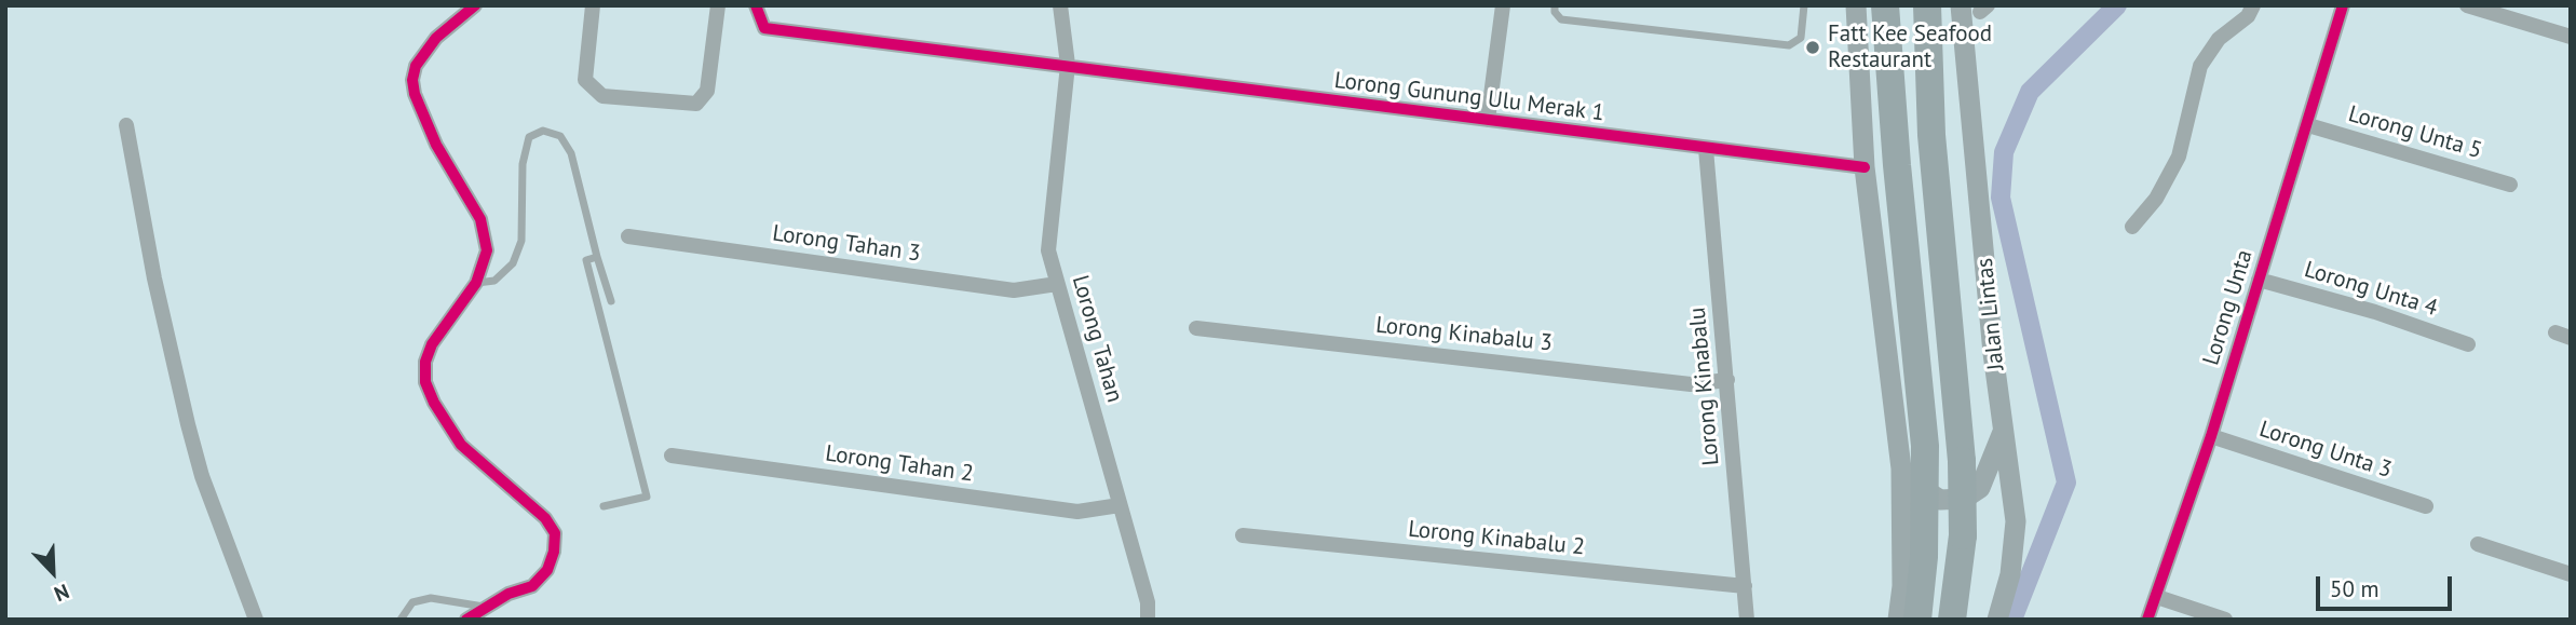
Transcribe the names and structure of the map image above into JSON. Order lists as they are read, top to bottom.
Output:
{
  "streets": {
    "highway": ["Jalan Lintas"],
    "street": [
      "Lorong Gunung Ulu Merak 1",
      "Lorong Unta 5",
      "Lorong Tahan 3",
      "Lorong Unta 4",
      "Lorong Unta",
      "Lorong Kinabalu 3",
      "Lorong Tahan",
      "Lorong Kinabalu",
      "Lorong Unta 3",
      "Lorong Tahan 2",
      "Lorong Kinabalu 2"
    ]
  },
  "crossings": [
    ["Lorong Gunung Ulu Merak 1", "Lorong Tahan"],
    ["Lorong Gunung Ulu Merak 1", "Lorong Kinabalu"],
    ["Lorong Unta 5", "Lorong Unta"],
    ["Lorong Tahan 3", "Lorong Tahan"],
    ["Lorong Unta 4", "Lorong Unta"],
    ["Lorong Unta", "Lorong Unta 3"],
    ["Lorong Kinabalu 3", "Lorong Kinabalu"],
    ["Lorong Tahan", "Lorong Tahan 2"],
    ["Lorong Kinabalu", "Lorong Kinabalu 2"]
  ],
  "places": ["Fatt Kee Seafood Restaurant"],
  "scale_bar": "50 m",
  "north": "bottom right"
}
